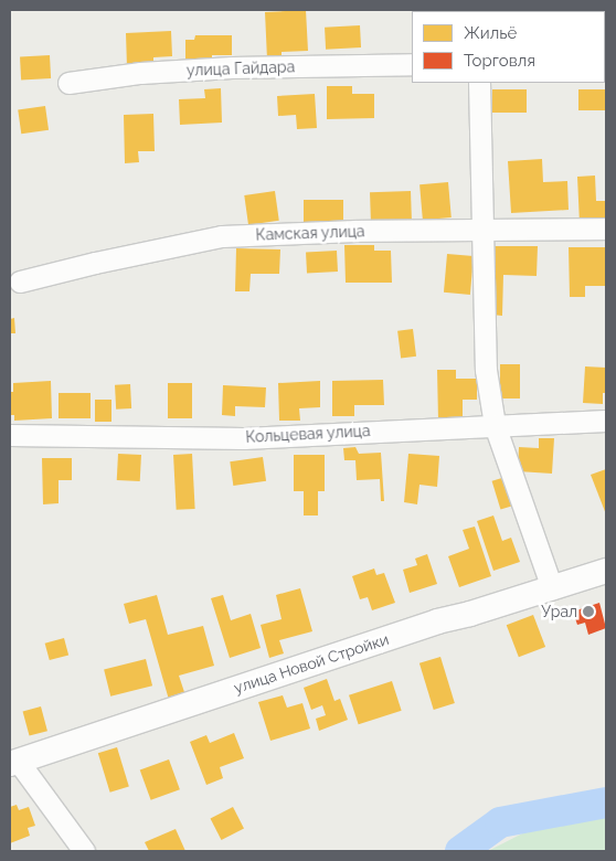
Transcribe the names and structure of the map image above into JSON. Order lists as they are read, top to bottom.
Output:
{
  "streets": {
    "street": [
      "улица Гайдара",
      "Камская улица",
      "Кольцевая улица",
      "улица Новой Стройки"
    ]
  },
  "places": ["Урал"],
  "legend": ["Жильё", "Торговля"]
}
